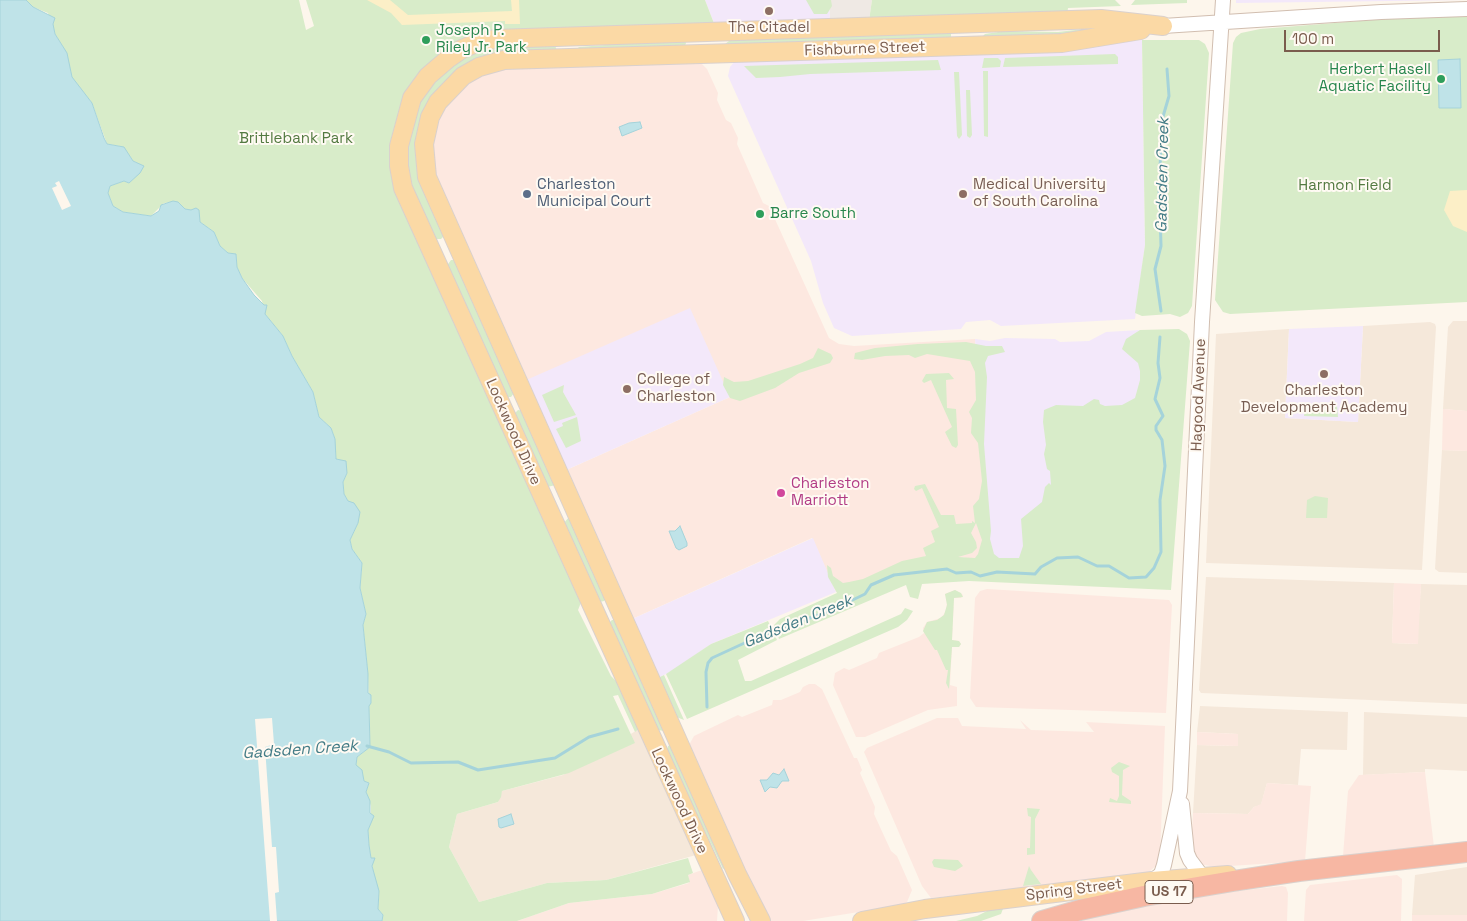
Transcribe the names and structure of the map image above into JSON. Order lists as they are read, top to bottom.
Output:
{
  "streets": {
    "highway": ["Spring Street", "US 17"],
    "main road": ["Fishburne Street", "Lockwood Drive"],
    "street": ["Hagood Avenue"]
  },
  "crossings": [
    ["Fishburne Street", "Hagood Avenue"],
    ["Fishburne Street", "Lockwood Drive"],
    ["Hagood Avenue", "Spring Street"],
    ["Spring Street", "US 17"]
  ],
  "water": ["Gadsden Creek"],
  "parks": ["Brittlebank Park", "Harmon Field"],
  "places": [
    "The Citadel",
    "Joseph P. Riley Jr. Park",
    "Herbert Hasell Aquatic Facility",
    "Charleston Municipal Court",
    "Medical University of South Carolina",
    "Barre South",
    "Charleston Development Academy",
    "College of Charleston",
    "Charleston Marriott"
  ],
  "scale_bar": "100 m"
}
